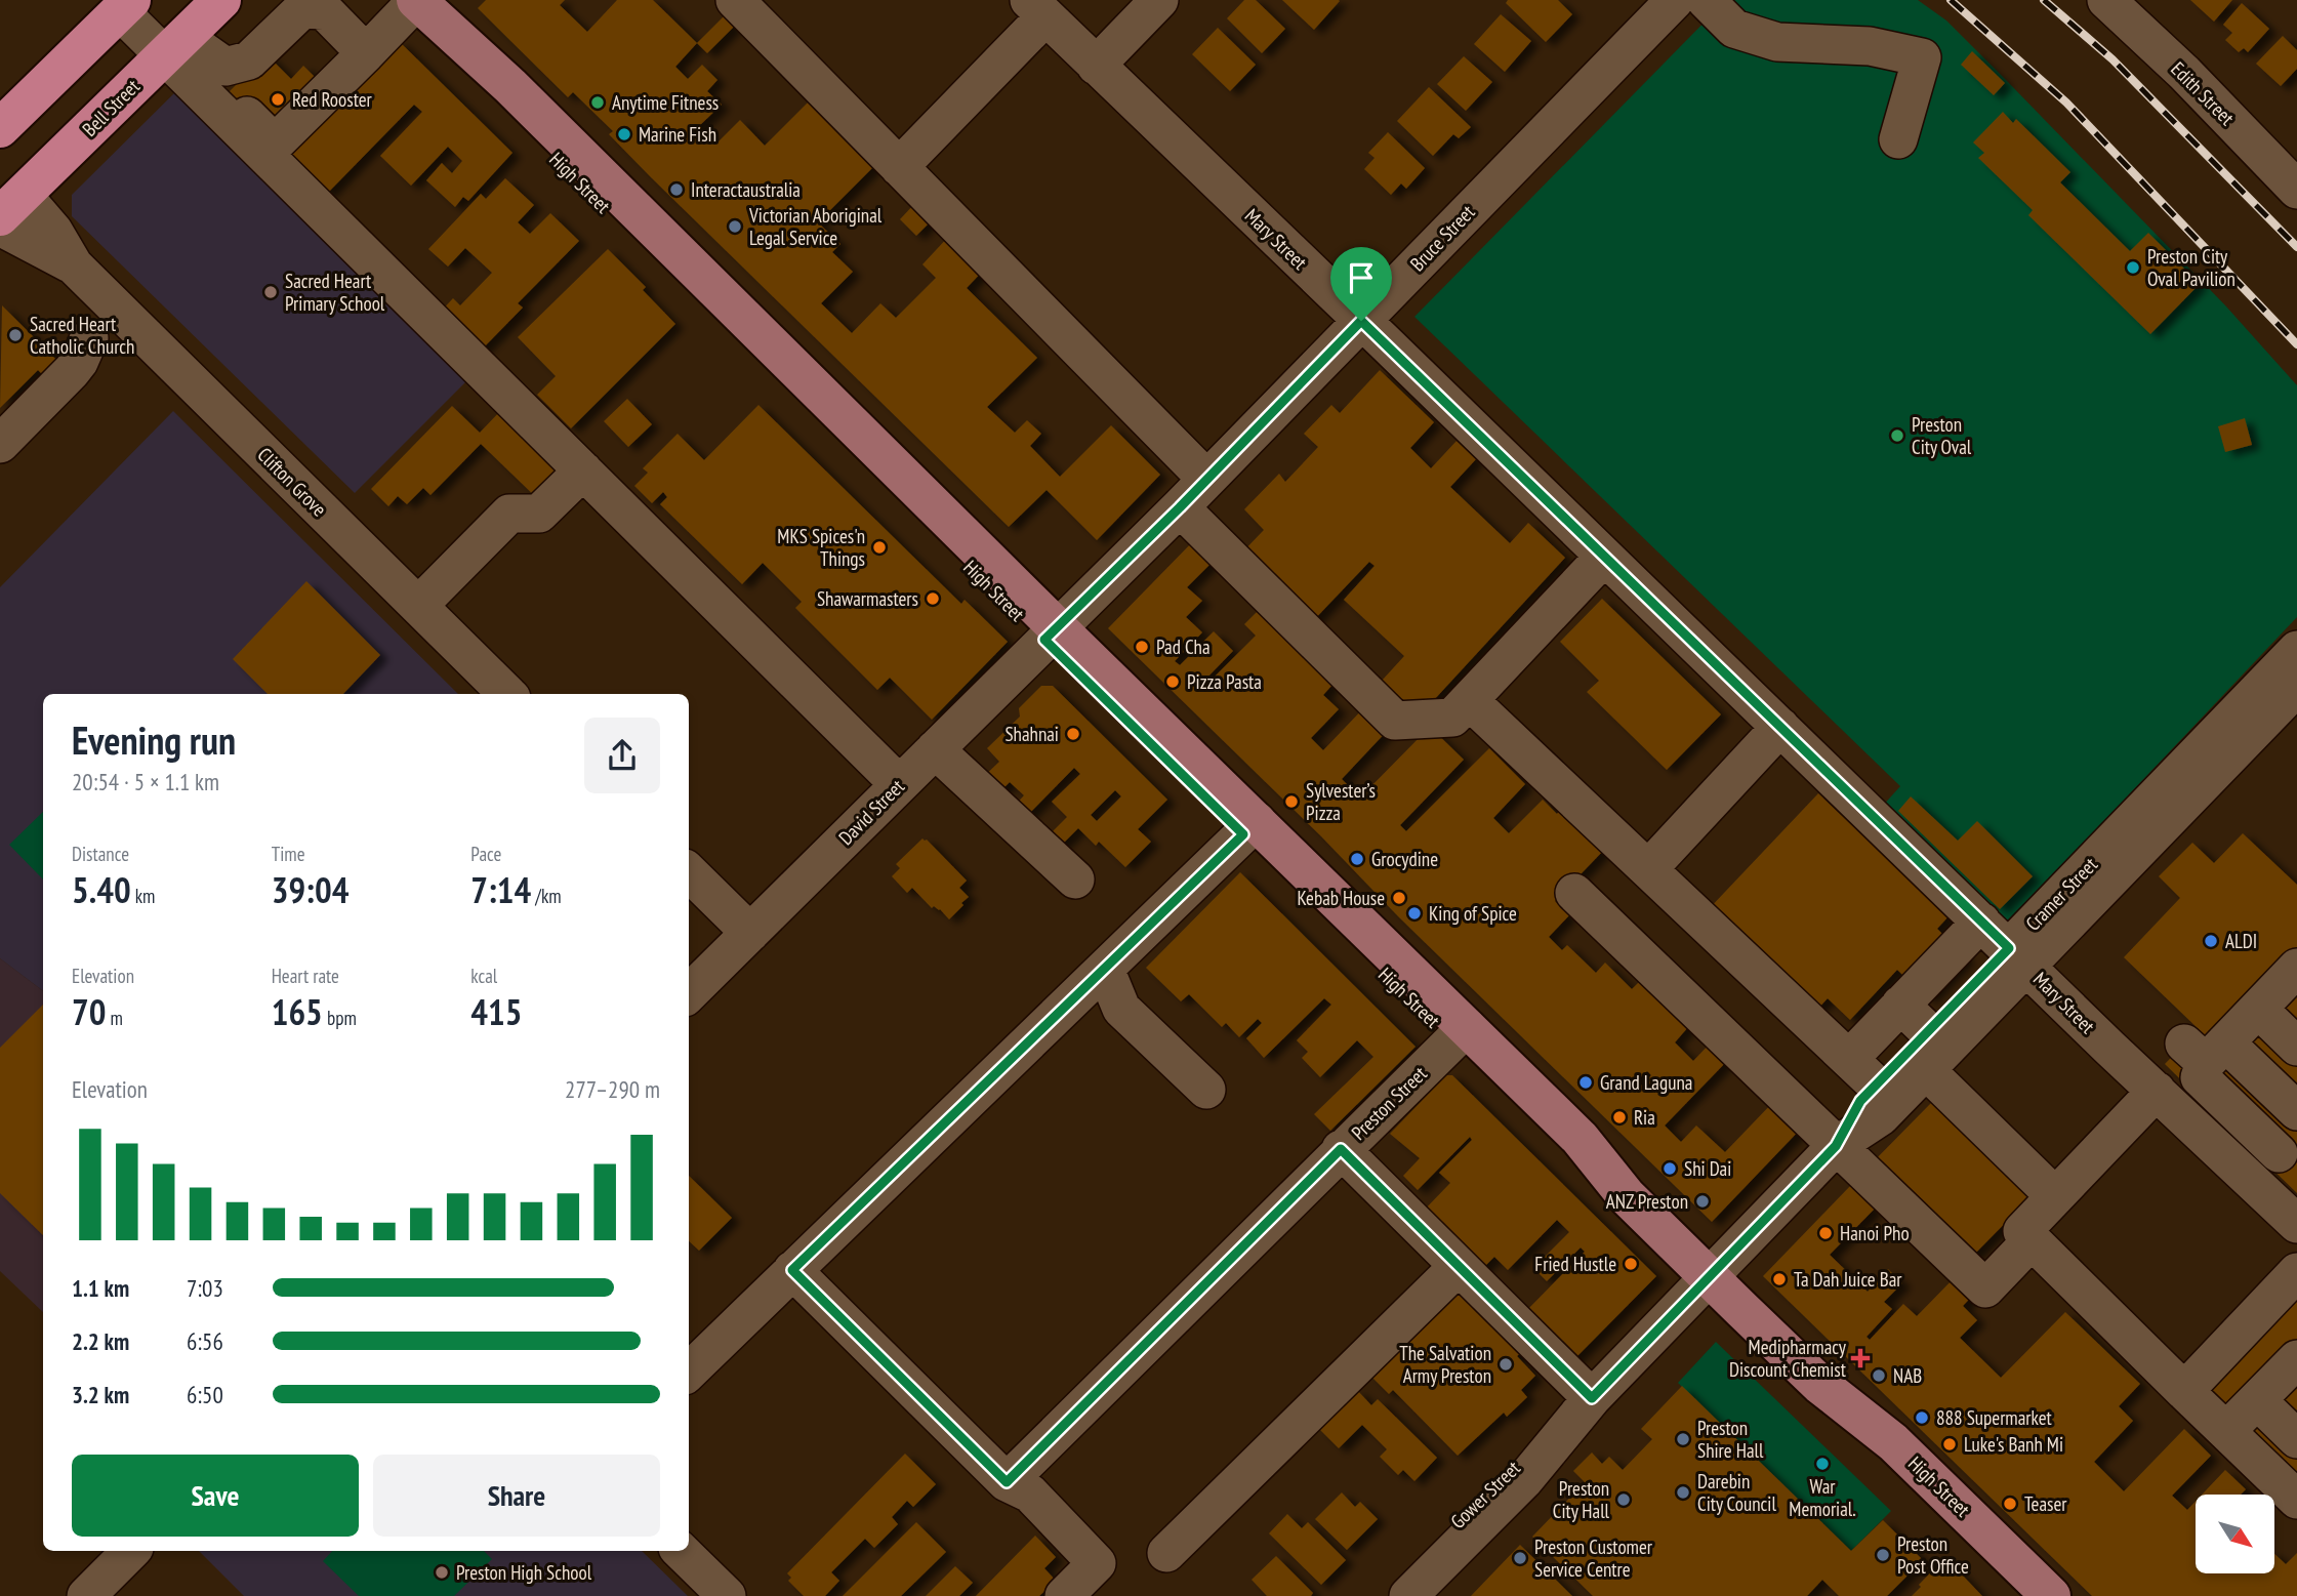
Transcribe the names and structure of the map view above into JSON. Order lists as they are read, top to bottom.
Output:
{
  "streets": {
    "highway": ["Bell Street"],
    "main road": ["High Street"],
    "street": [
      "Edith Street",
      "Bruce Street",
      "Mary Street",
      "Clifton Grove",
      "David Street",
      "Cramer Street",
      "Preston Street",
      "Gower Street"
    ]
  },
  "crossings": [
    ["Bell Street", "Clifton Grove"],
    ["High Street", "Bruce Street"],
    ["High Street", "David Street"],
    ["High Street", "Cramer Street"],
    ["High Street", "Preston Street"],
    ["High Street", "Gower Street"],
    ["Bruce Street", "Mary Street"],
    ["Bruce Street", "David Street"],
    ["Mary Street", "Cramer Street"],
    ["Cramer Street", "Gower Street"]
  ],
  "places": {
    "other": [
      "Red Rooster",
      "Anytime Fitness",
      "Marine Fish",
      "Interactaustralia",
      "Victorian Aboriginal Legal Service",
      "Preston City Oval Pavilion",
      "Sacred Heart Primary School",
      "Sacred Heart Catholic Church",
      "Preston City Oval",
      "MKS Spices'n Things",
      "Shawarmasters",
      "Pad Cha",
      "Pizza Pasta",
      "Shahnai",
      "Sylvester’s Pizza",
      "Grocydine",
      "Kebab House",
      "King of Spice",
      "ALDI",
      "Grand Laguna",
      "Ria",
      "Shi Dai",
      "ANZ Preston",
      "Hanoi Pho",
      "Fried Hustle",
      "Ta Dah Juice Bar",
      "The Salvation Army Preston",
      "NAB",
      "888 Supermarket",
      "Preston Shire Hall",
      "Luke's Banh Mi",
      "War Memorial.",
      "Darebin City Council",
      "Preston City Hall",
      "Teaser",
      "Preston Post Office",
      "Preston Customer Service Centre",
      "Preston High School"
    ],
    "health": ["Medipharmacy Discount Chemist"]
  },
  "north": "bottom right",
  "page": {
    "heading": ["Evening run", "20:54 · 5 × 1.1 km"],
    "stats": [
      ["Distance", "5.40 km"],
      ["Time", "39:04"],
      ["Pace", "7:14 /km"],
      ["Elevation", "70 m"],
      ["Heart rate", "165 bpm"],
      ["kcal", "415"]
    ],
    "chart": ["Elevation", "277–290 m"],
    "list": [
      {
        "name": "1.1 km",
        "note": "7:03"
      },
      {
        "name": "2.2 km",
        "note": "6:56"
      },
      {
        "name": "3.2 km",
        "note": "6:50"
      }
    ],
    "buttons": ["Save", "Share"]
  }
}
